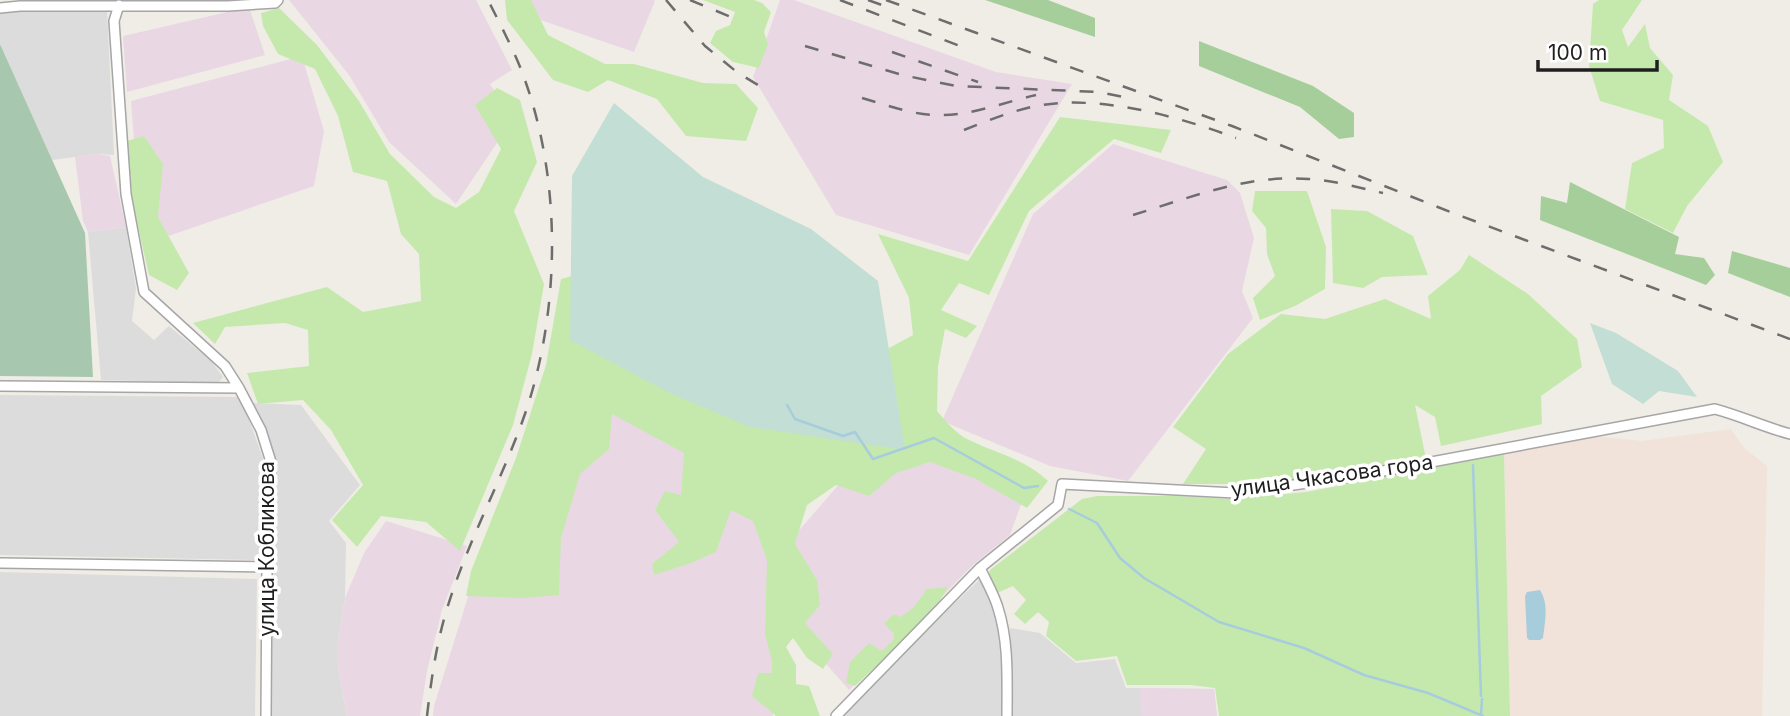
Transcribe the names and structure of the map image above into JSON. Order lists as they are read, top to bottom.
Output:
{
  "streets": {
    "street": ["улица Чкасова гора", "улица Кобликова"]
  },
  "scale_bar": "100 m"
}
